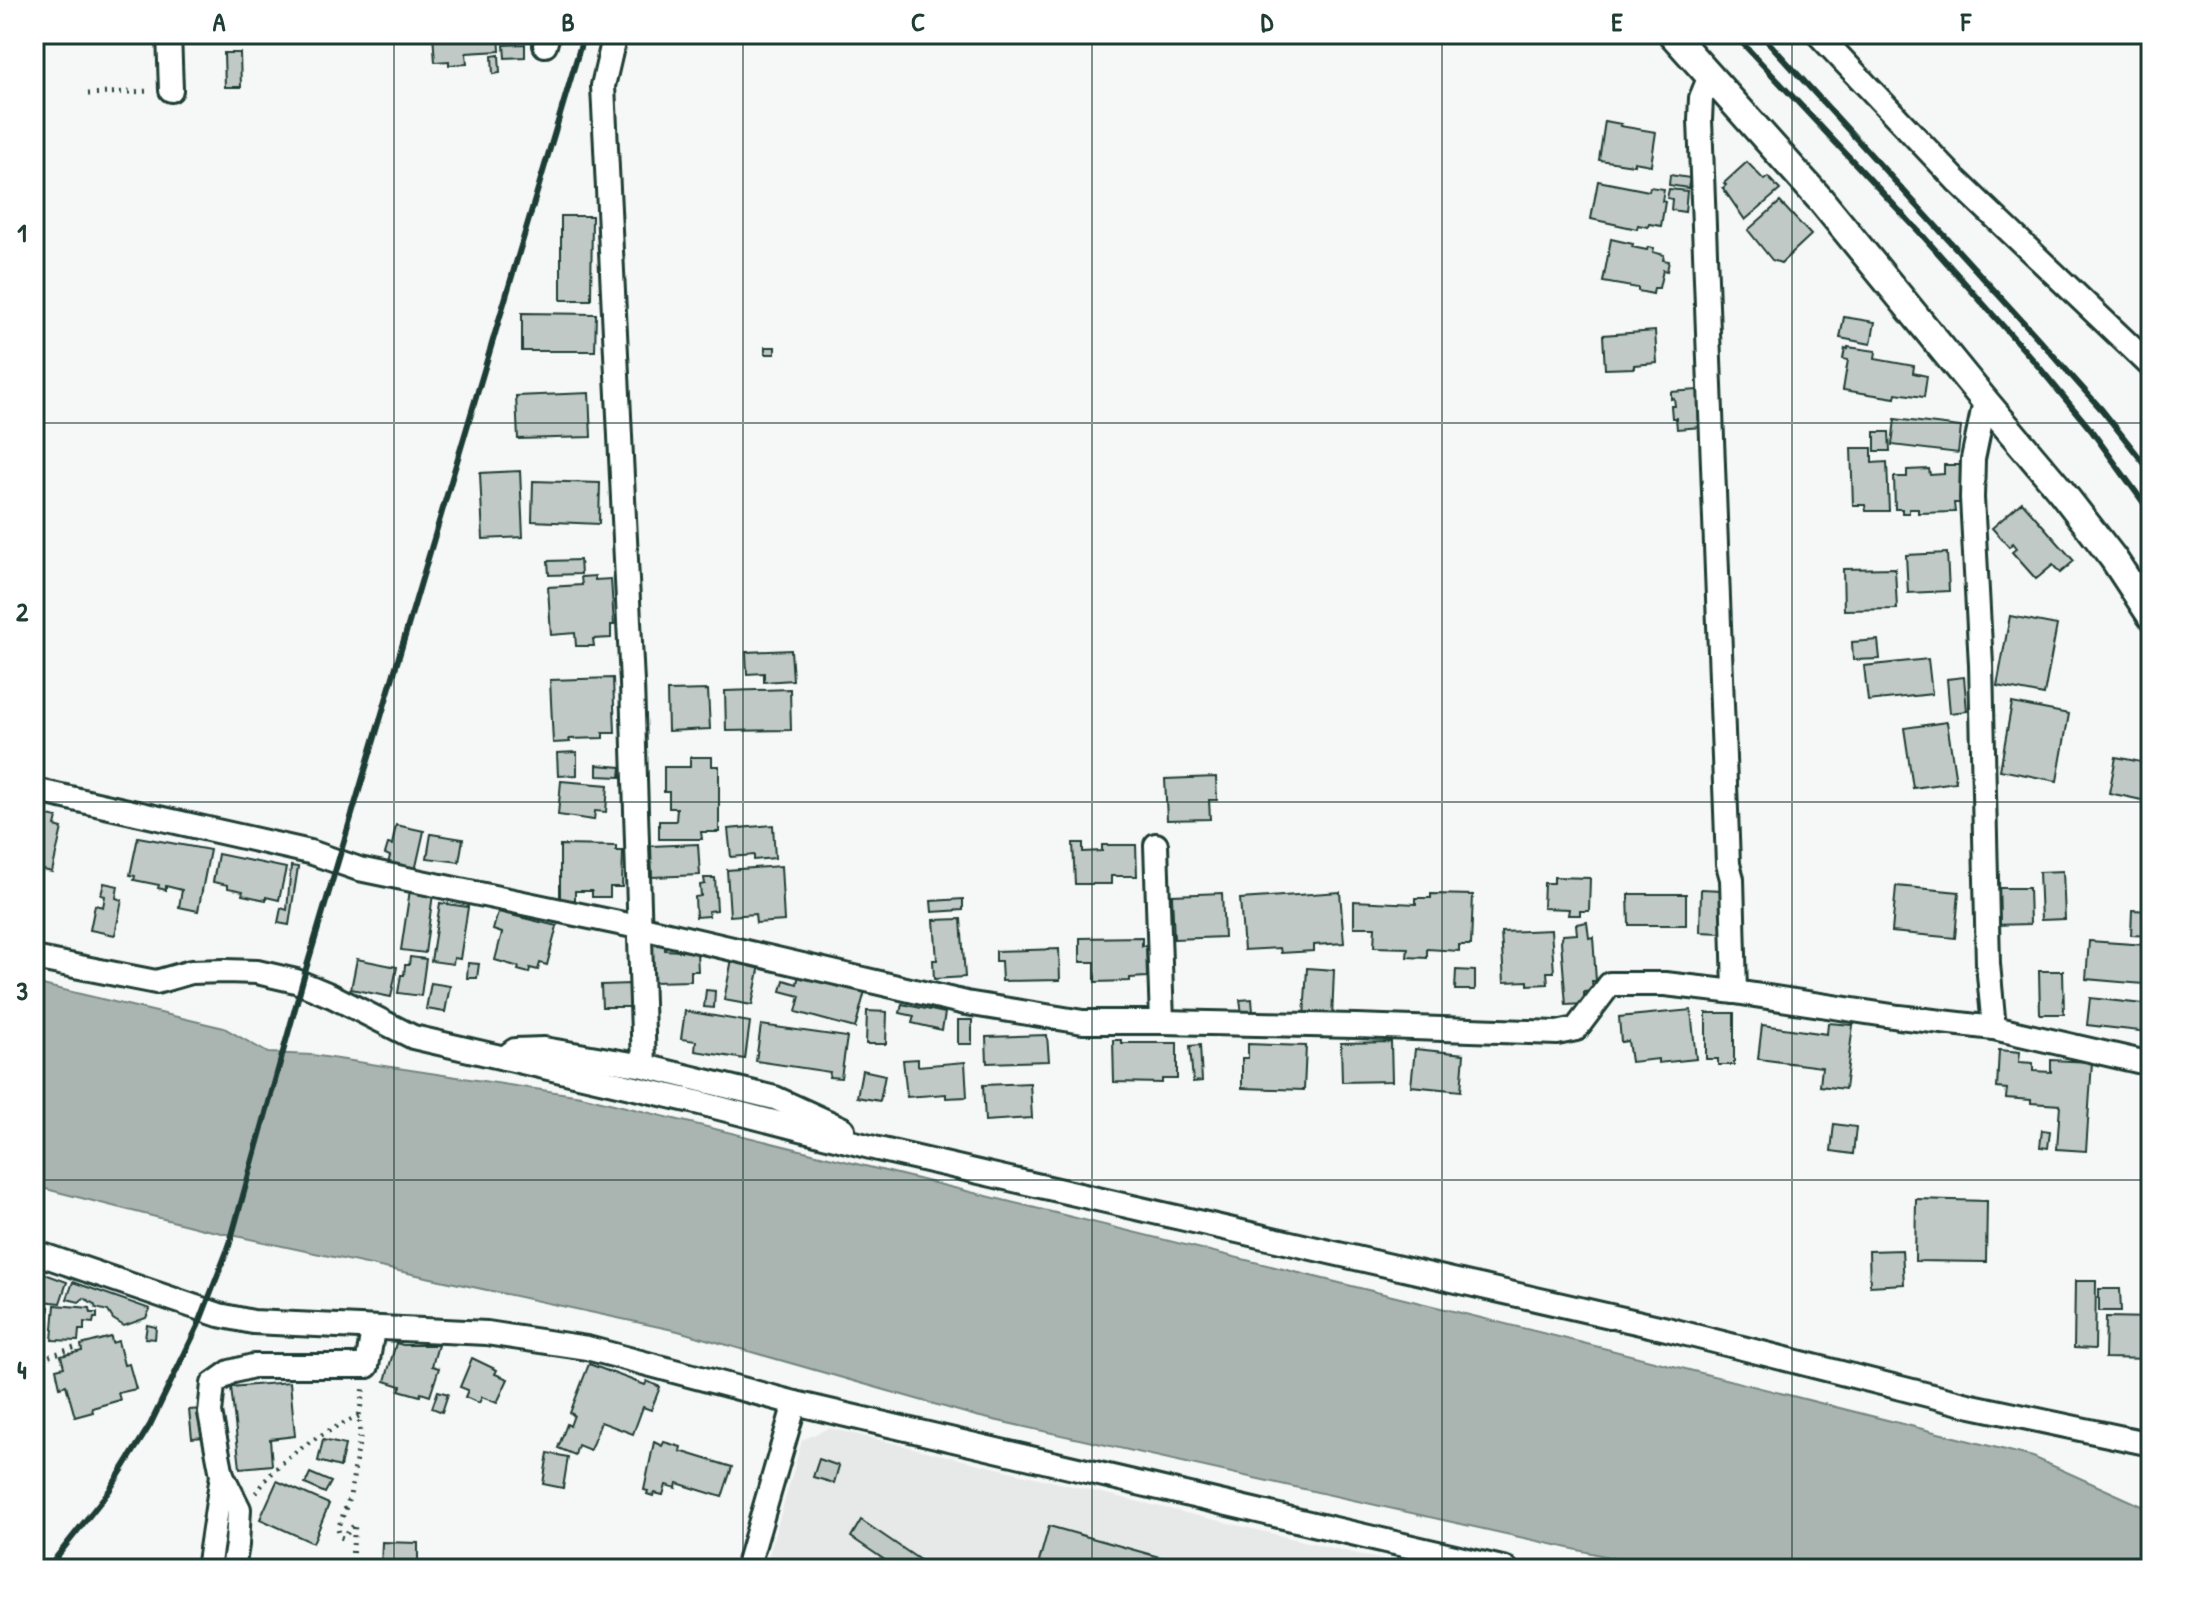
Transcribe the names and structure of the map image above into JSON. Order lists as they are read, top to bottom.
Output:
{
  "grid": {
    "columns": [
      "A",
      "B",
      "C",
      "D",
      "E",
      "F"
    ],
    "rows": [
      "1",
      "2",
      "3",
      "4"
    ]
  }
}
